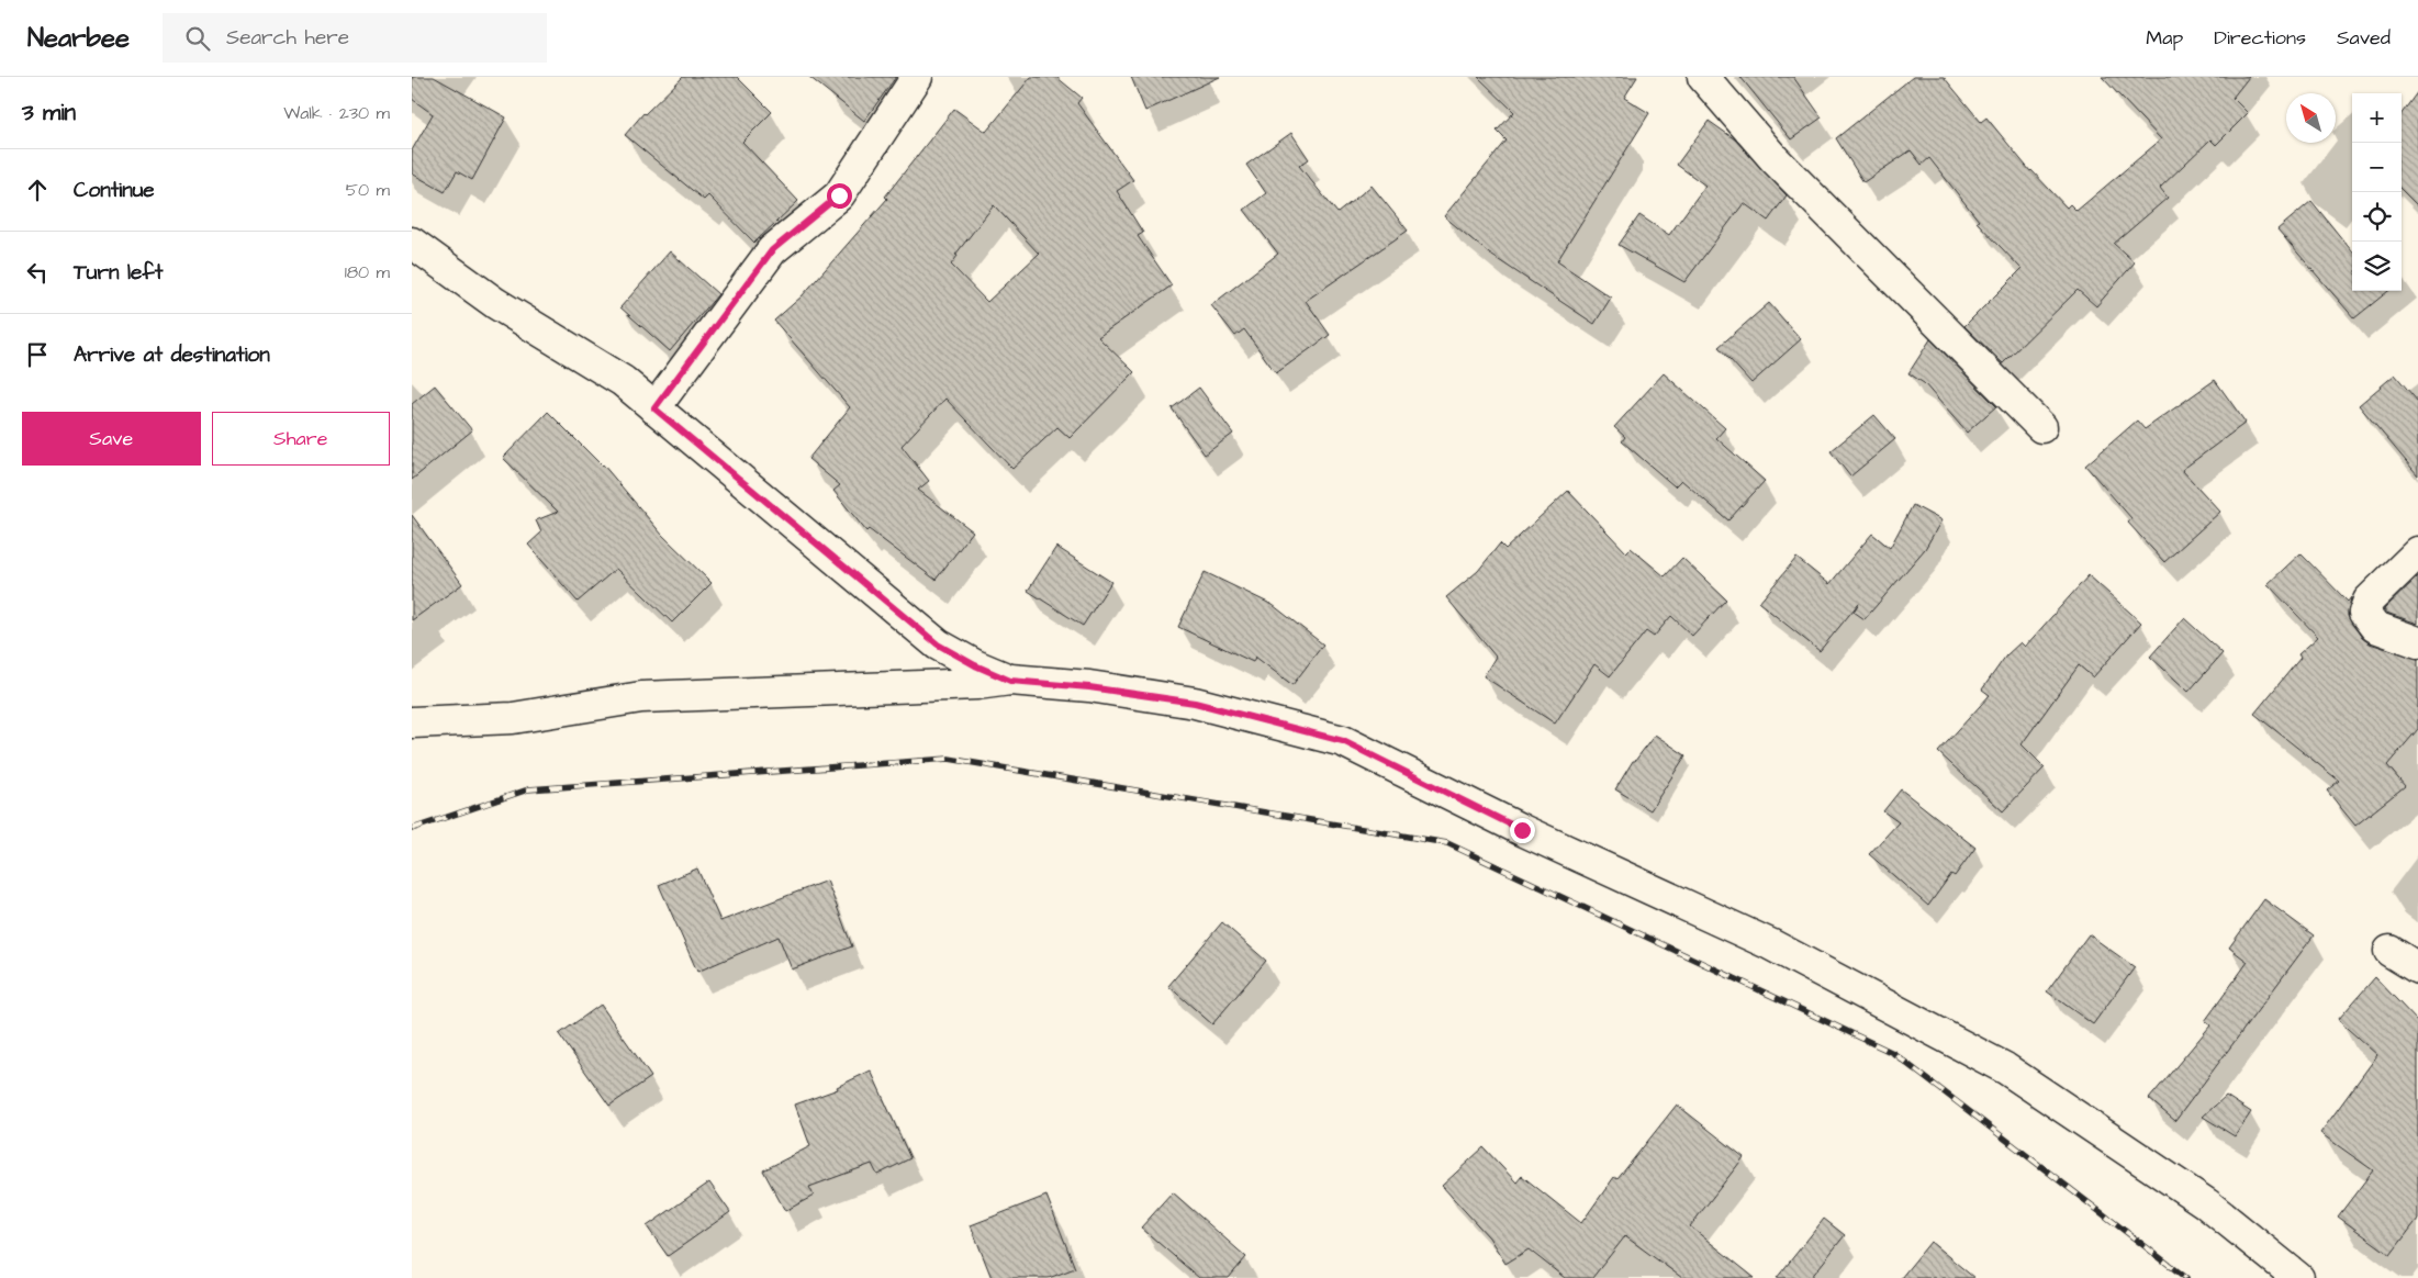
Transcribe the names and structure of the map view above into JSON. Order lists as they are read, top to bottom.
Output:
{
  "north": "top left",
  "page": {
    "header": "Nearbee",
    "search": "Search here",
    "nav": ["Map", "Directions", "Saved"],
    "heading": ["3 min", "Walk · 230 m"],
    "map_buttons": ["+", "−"],
    "list": [
      ["Continue", "50 m"],
      ["Turn left", "180 m"],
      "Arrive at destination"
    ],
    "buttons": ["Save", "Share"]
  }
}
